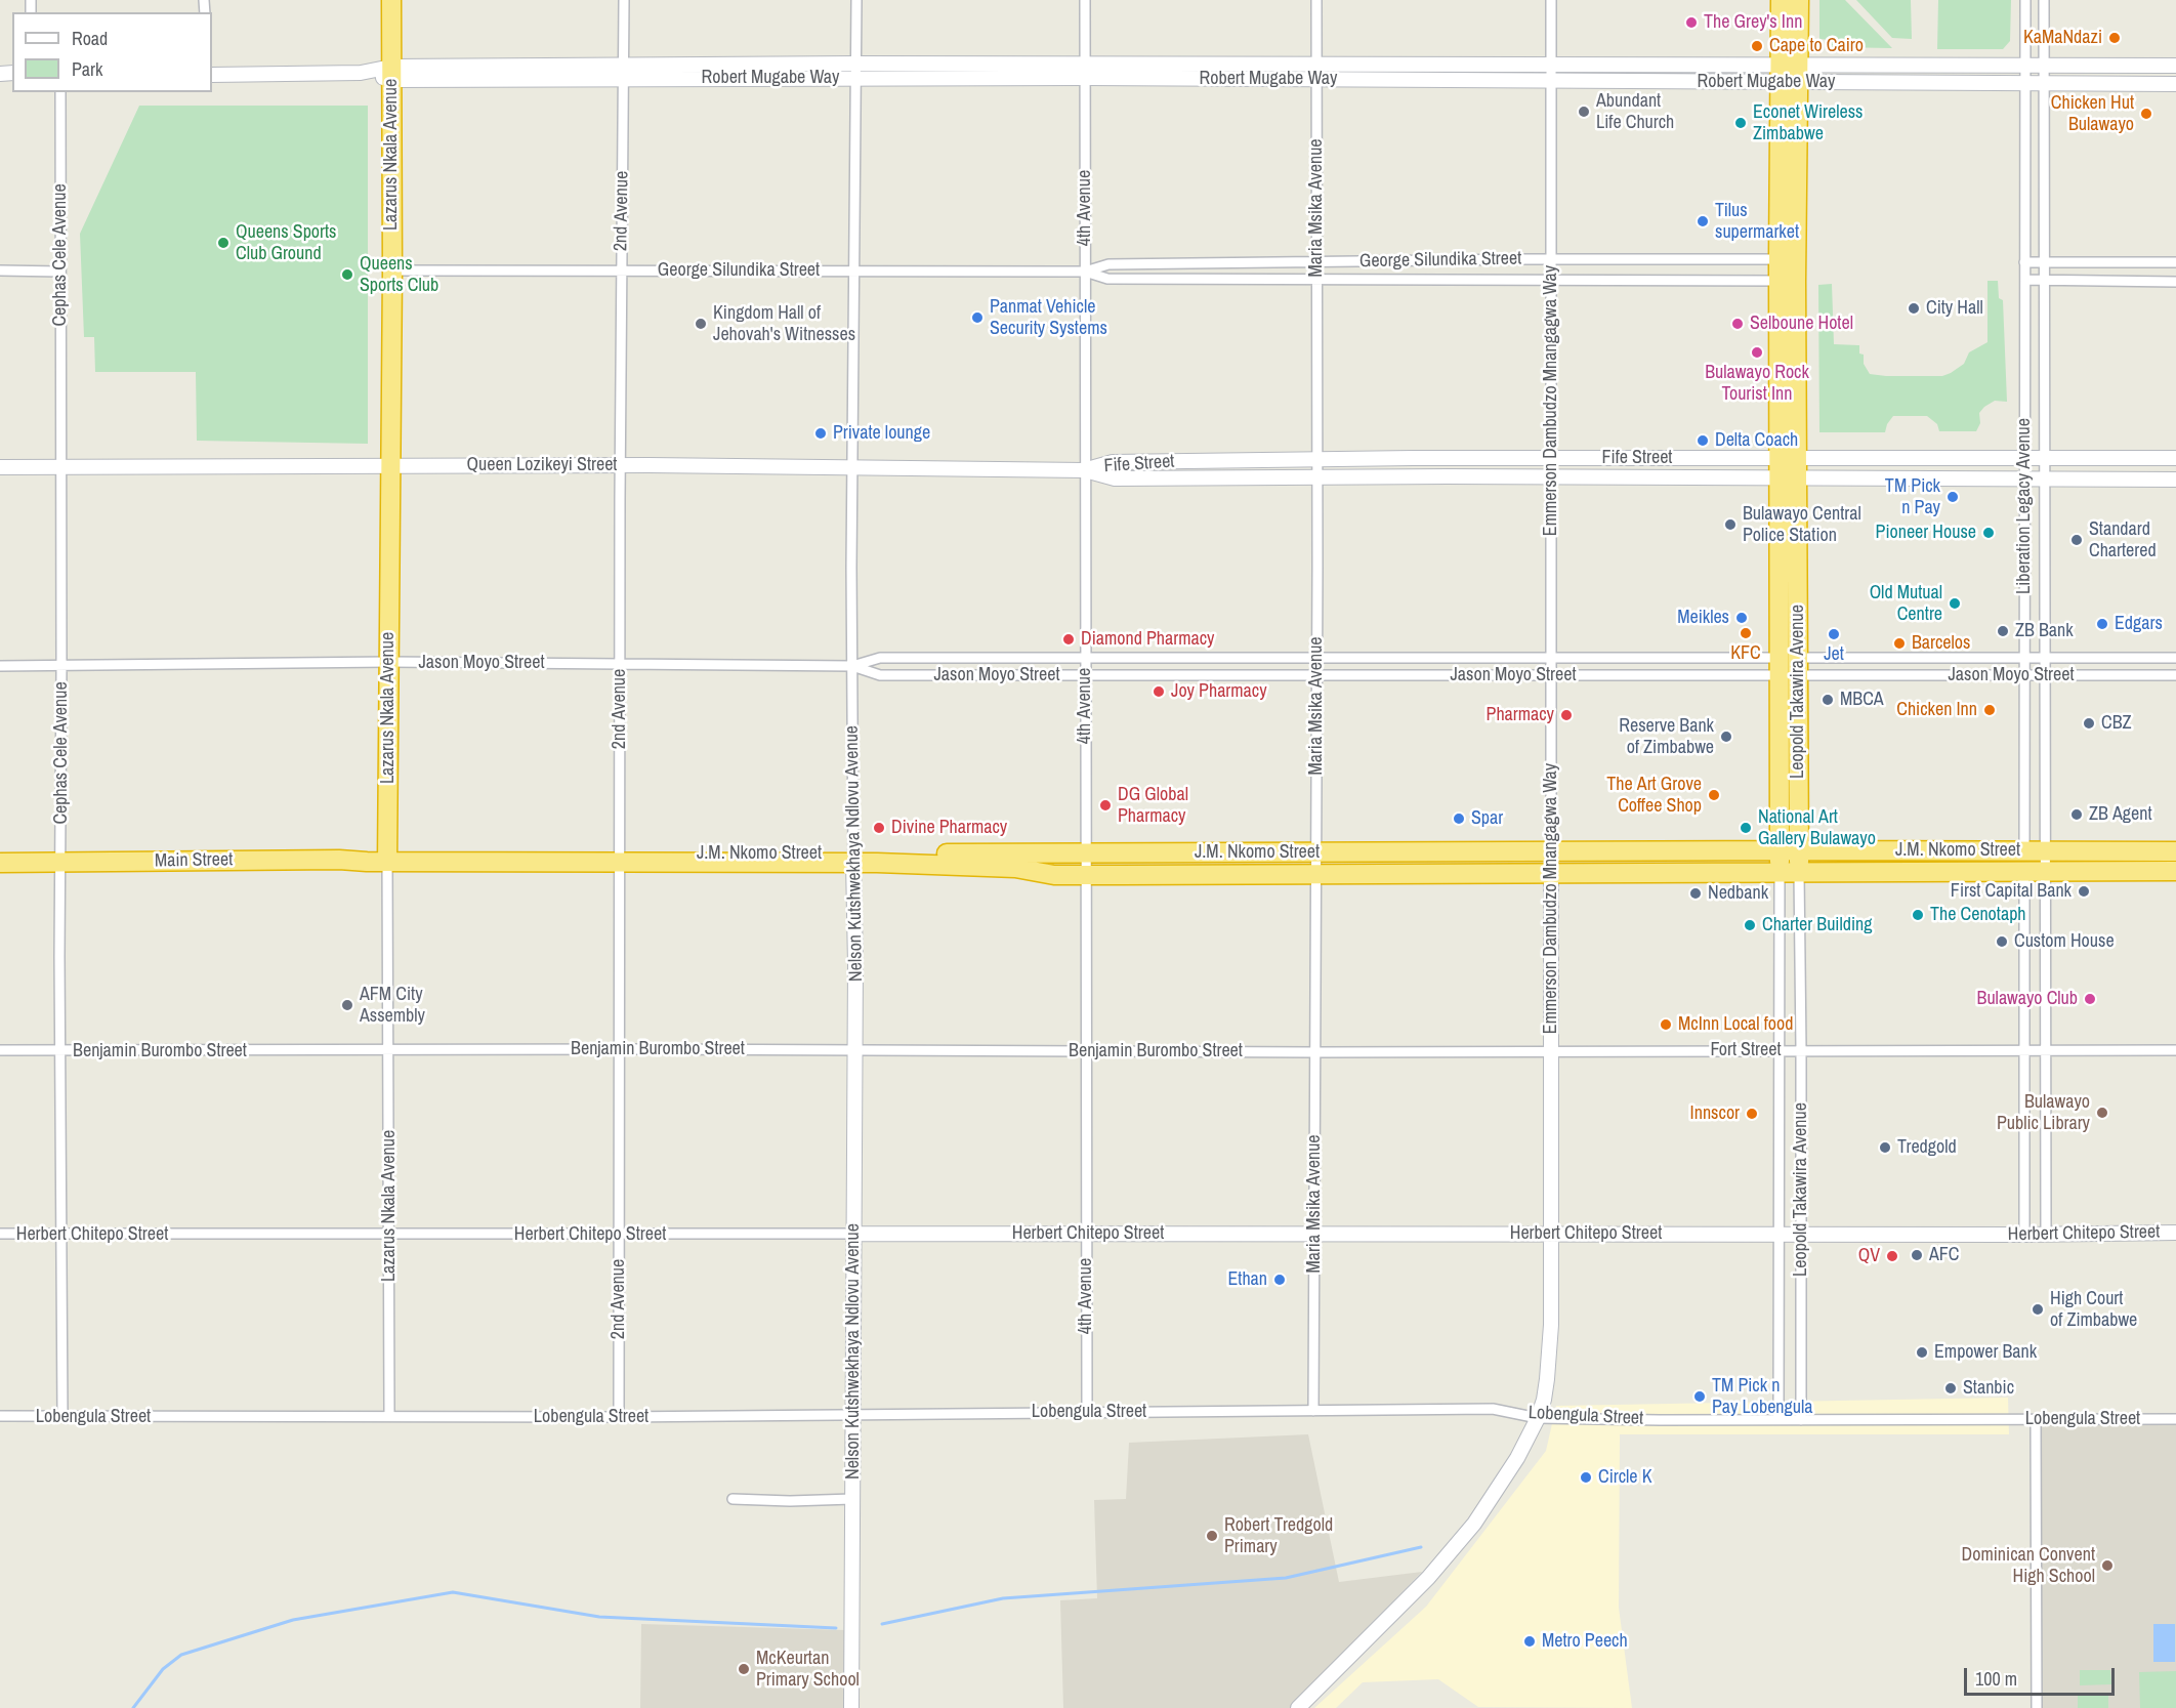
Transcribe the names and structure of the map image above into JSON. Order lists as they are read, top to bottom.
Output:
{
  "streets": {
    "highway": [
      "Lazarus Nkala Avenue",
      "Leopold Takawira Avenue",
      "J.M. Nkomo Street",
      "Main Street"
    ],
    "street": [
      "Robert Mugabe Way",
      "4th Avenue",
      "Maria Msika Avenue",
      "2nd Avenue",
      "Cephas Cele Avenue",
      "George Silundika Street",
      "Emmerson Dambudzo Mnangagwa Way",
      "Fife Street",
      "Queen Lozikeyi Street",
      "Liberation Legacy Avenue",
      "Jason Moyo Street",
      "Nelson Kutshwekhaya Ndlovu Avenue",
      "Benjamin Burombo Street",
      "Fort Street",
      "Herbert Chitepo Street",
      "Lobengula Street"
    ]
  },
  "crossings": [
    ["Robert Mugabe Way", "Lazarus Nkala Avenue"],
    ["Robert Mugabe Way", "4th Avenue"],
    ["Robert Mugabe Way", "Maria Msika Avenue"],
    ["Robert Mugabe Way", "2nd Avenue"],
    ["Robert Mugabe Way", "Emmerson Dambudzo Mnangagwa Way"],
    ["Robert Mugabe Way", "Liberation Legacy Avenue"],
    ["Robert Mugabe Way", "Leopold Takawira Avenue"],
    ["Robert Mugabe Way", "Nelson Kutshwekhaya Ndlovu Avenue"],
    ["Lazarus Nkala Avenue", "George Silundika Street"],
    ["Lazarus Nkala Avenue", "Queen Lozikeyi Street"],
    ["Lazarus Nkala Avenue", "Jason Moyo Street"],
    ["Lazarus Nkala Avenue", "J.M. Nkomo Street"],
    ["Lazarus Nkala Avenue", "Main Street"],
    ["Lazarus Nkala Avenue", "Benjamin Burombo Street"],
    ["Lazarus Nkala Avenue", "Herbert Chitepo Street"],
    ["Lazarus Nkala Avenue", "Lobengula Street"],
    ["4th Avenue", "George Silundika Street"],
    ["4th Avenue", "Fife Street"],
    ["4th Avenue", "Queen Lozikeyi Street"],
    ["4th Avenue", "Jason Moyo Street"],
    ["4th Avenue", "J.M. Nkomo Street"],
    ["4th Avenue", "Benjamin Burombo Street"],
    ["4th Avenue", "Herbert Chitepo Street"],
    ["4th Avenue", "Lobengula Street"],
    ["Maria Msika Avenue", "George Silundika Street"],
    ["Maria Msika Avenue", "Fife Street"],
    ["Maria Msika Avenue", "Jason Moyo Street"],
    ["Maria Msika Avenue", "J.M. Nkomo Street"],
    ["Maria Msika Avenue", "Benjamin Burombo Street"],
    ["Maria Msika Avenue", "Fort Street"],
    ["Maria Msika Avenue", "Herbert Chitepo Street"],
    ["Maria Msika Avenue", "Lobengula Street"],
    ["2nd Avenue", "George Silundika Street"],
    ["2nd Avenue", "Queen Lozikeyi Street"],
    ["2nd Avenue", "Jason Moyo Street"],
    ["2nd Avenue", "J.M. Nkomo Street"],
    ["2nd Avenue", "Benjamin Burombo Street"],
    ["2nd Avenue", "Herbert Chitepo Street"],
    ["2nd Avenue", "Lobengula Street"],
    ["Cephas Cele Avenue", "Queen Lozikeyi Street"],
    ["Cephas Cele Avenue", "Jason Moyo Street"],
    ["Cephas Cele Avenue", "Main Street"],
    ["Cephas Cele Avenue", "Benjamin Burombo Street"],
    ["Cephas Cele Avenue", "Herbert Chitepo Street"],
    ["Cephas Cele Avenue", "Lobengula Street"],
    ["George Silundika Street", "Emmerson Dambudzo Mnangagwa Way"],
    ["George Silundika Street", "Leopold Takawira Avenue"],
    ["George Silundika Street", "Nelson Kutshwekhaya Ndlovu Avenue"],
    ["Emmerson Dambudzo Mnangagwa Way", "Fife Street"],
    ["Emmerson Dambudzo Mnangagwa Way", "Jason Moyo Street"],
    ["Emmerson Dambudzo Mnangagwa Way", "J.M. Nkomo Street"],
    ["Emmerson Dambudzo Mnangagwa Way", "Fort Street"],
    ["Emmerson Dambudzo Mnangagwa Way", "Herbert Chitepo Street"],
    ["Emmerson Dambudzo Mnangagwa Way", "Lobengula Street"],
    ["Fife Street", "Queen Lozikeyi Street"],
    ["Fife Street", "Liberation Legacy Avenue"],
    ["Fife Street", "Leopold Takawira Avenue"],
    ["Queen Lozikeyi Street", "Nelson Kutshwekhaya Ndlovu Avenue"],
    ["Liberation Legacy Avenue", "Jason Moyo Street"],
    ["Liberation Legacy Avenue", "J.M. Nkomo Street"],
    ["Liberation Legacy Avenue", "Fort Street"],
    ["Liberation Legacy Avenue", "Herbert Chitepo Street"],
    ["Jason Moyo Street", "Leopold Takawira Avenue"],
    ["Jason Moyo Street", "Nelson Kutshwekhaya Ndlovu Avenue"],
    ["Leopold Takawira Avenue", "J.M. Nkomo Street"],
    ["Leopold Takawira Avenue", "Fort Street"],
    ["Leopold Takawira Avenue", "Herbert Chitepo Street"],
    ["Leopold Takawira Avenue", "Lobengula Street"],
    ["J.M. Nkomo Street", "Nelson Kutshwekhaya Ndlovu Avenue"],
    ["J.M. Nkomo Street", "Main Street"],
    ["Nelson Kutshwekhaya Ndlovu Avenue", "Benjamin Burombo Street"],
    ["Nelson Kutshwekhaya Ndlovu Avenue", "Herbert Chitepo Street"],
    ["Nelson Kutshwekhaya Ndlovu Avenue", "Lobengula Street"],
    ["Benjamin Burombo Street", "Fort Street"]
  ],
  "places": [
    "The Grey's Inn",
    "KaMaNdazi",
    "Cape to Cairo",
    "Abundant Life Church",
    "Chicken Hut Bulawayo",
    "Econet Wireless Zimbabwe",
    "Tilus supermarket",
    "Queens Sports Club Ground",
    "Queens Sports Club",
    "City Hall",
    "Panmat Vehicle Security Systems",
    "Kingdom Hall of Jehovah's Witnesses",
    "Selboune Hotel",
    "Bulawayo Rock Tourist Inn",
    "Private lounge",
    "Delta Coach",
    "TM Pick n Pay",
    "Bulawayo Central Police Station",
    "Pioneer House",
    "Standard Chartered",
    "Old Mutual Centre",
    "Meikles",
    "Edgars",
    "ZB Bank",
    "KFC",
    "Jet",
    "Diamond Pharmacy",
    "Barcelos",
    "Joy Pharmacy",
    "MBCA",
    "Chicken Inn",
    "Pharmacy",
    "CBZ",
    "Reserve Bank of Zimbabwe",
    "The Art Grove Coffee Shop",
    "DG Global Pharmacy",
    "ZB Agent",
    "Spar",
    "Divine Pharmacy",
    "National Art Gallery Bulawayo",
    "First Capital Bank",
    "Nedbank",
    "The Cenotaph",
    "Charter Building",
    "Custom House",
    "Bulawayo Club",
    "AFM City Assembly",
    "McInn Local food",
    "Bulawayo Public Library",
    "Innscor",
    "Tredgold",
    "AFC",
    "QV",
    "Ethan",
    "High Court of Zimbabwe",
    "Empower Bank",
    "Stanbic",
    "TM Pick n Pay Lobengula",
    "Circle K",
    "Robert Tredgold Primary",
    "Dominican Convent High School",
    "Metro Peech",
    "McKeurtan Primary School"
  ],
  "legend": ["Road", "Park"],
  "scale_bar": "100 m"
}
